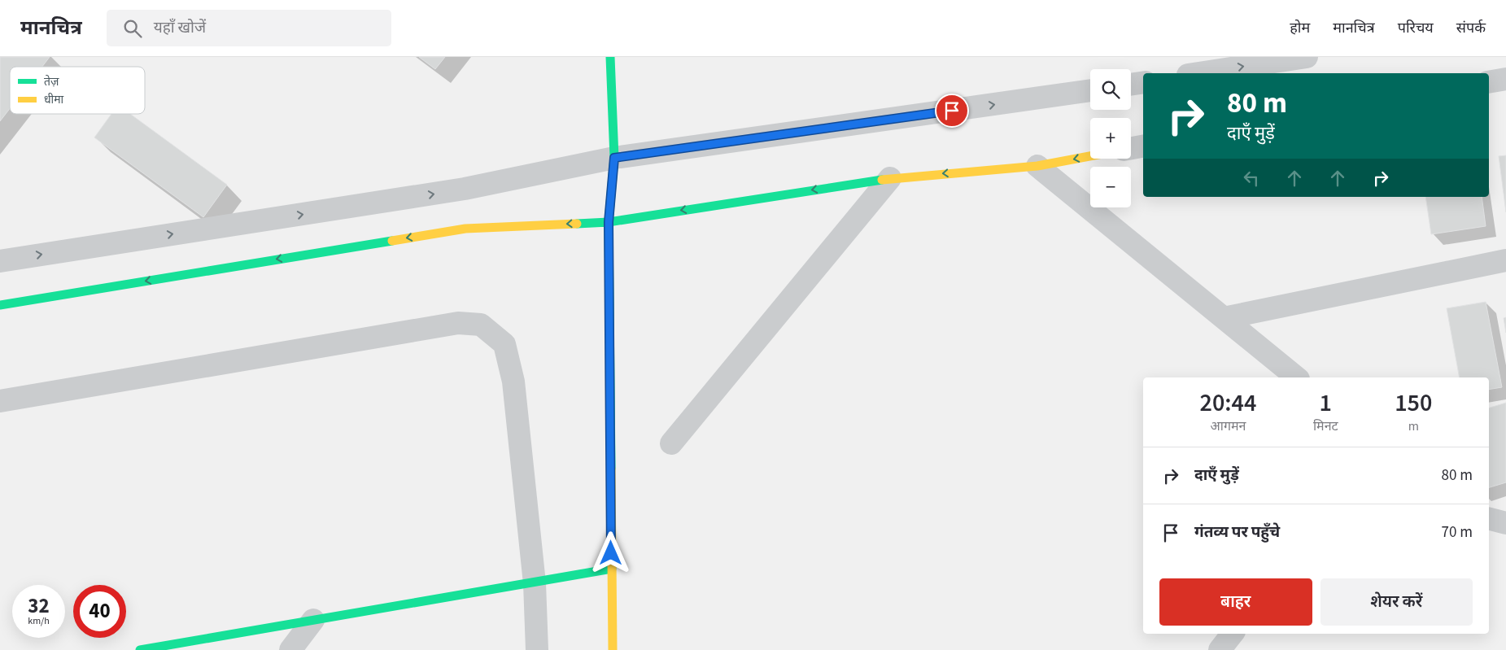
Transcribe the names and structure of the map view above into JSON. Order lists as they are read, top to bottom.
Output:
{
  "legend": ["तेज़", "धीमा"],
  "page": {
    "header": "मानचित्र",
    "search": "यहाँ खोजें",
    "nav": [
      "होम",
      "मानचित्र",
      "परिचय",
      "संपर्क"
    ],
    "map_buttons": ["+", "−"],
    "turn": ["80 m", "दाएँ मुड़ें"],
    "eta": [
      "20:44",
      "आगमन",
      "1",
      "मिनट",
      "150",
      "m"
    ],
    "list": [
      {
        "name": "दाएँ मुड़ें",
        "value": "80 m"
      },
      {
        "name": "गंतव्य पर पहुँचे",
        "value": "70 m"
      }
    ],
    "buttons": ["बाहर", "शेयर करें"],
    "speed": "32 km/h",
    "limit": "40"
  }
}
